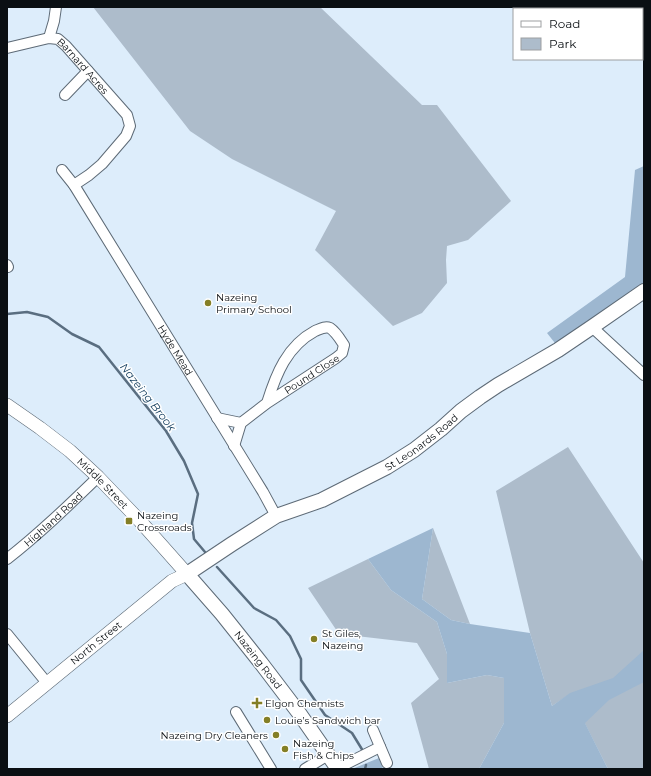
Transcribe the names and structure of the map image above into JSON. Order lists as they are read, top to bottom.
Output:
{
  "streets": {
    "main road": ["St Leonards Road", "Nazeing Road"],
    "street": [
      "Barnard Acres",
      "Hyde Mead",
      "Pound Close",
      "Middle Street",
      "Highland Road",
      "North Street"
    ]
  },
  "crossings": [
    ["Barnard Acres", "Hyde Mead"],
    ["Hyde Mead", "St Leonards Road"],
    ["St Leonards Road", "Middle Street"],
    ["St Leonards Road", "North Street"],
    ["St Leonards Road", "Nazeing Road"],
    ["Middle Street", "Highland Road"],
    ["Middle Street", "North Street"],
    ["Middle Street", "Nazeing Road"],
    ["North Street", "Nazeing Road"]
  ],
  "water": ["Nazeing Brook"],
  "places": {
    "other": [
      "Nazeing Primary School",
      "St Giles, Nazeing",
      "Louie’s Sandwich bar",
      "Nazeing Dry Cleaners",
      "Nazeing Fish & Chips"
    ],
    "transit": ["Nazeing Crossroads"],
    "health": ["Elgon Chemists"]
  },
  "legend": ["Road", "Park"]
}
